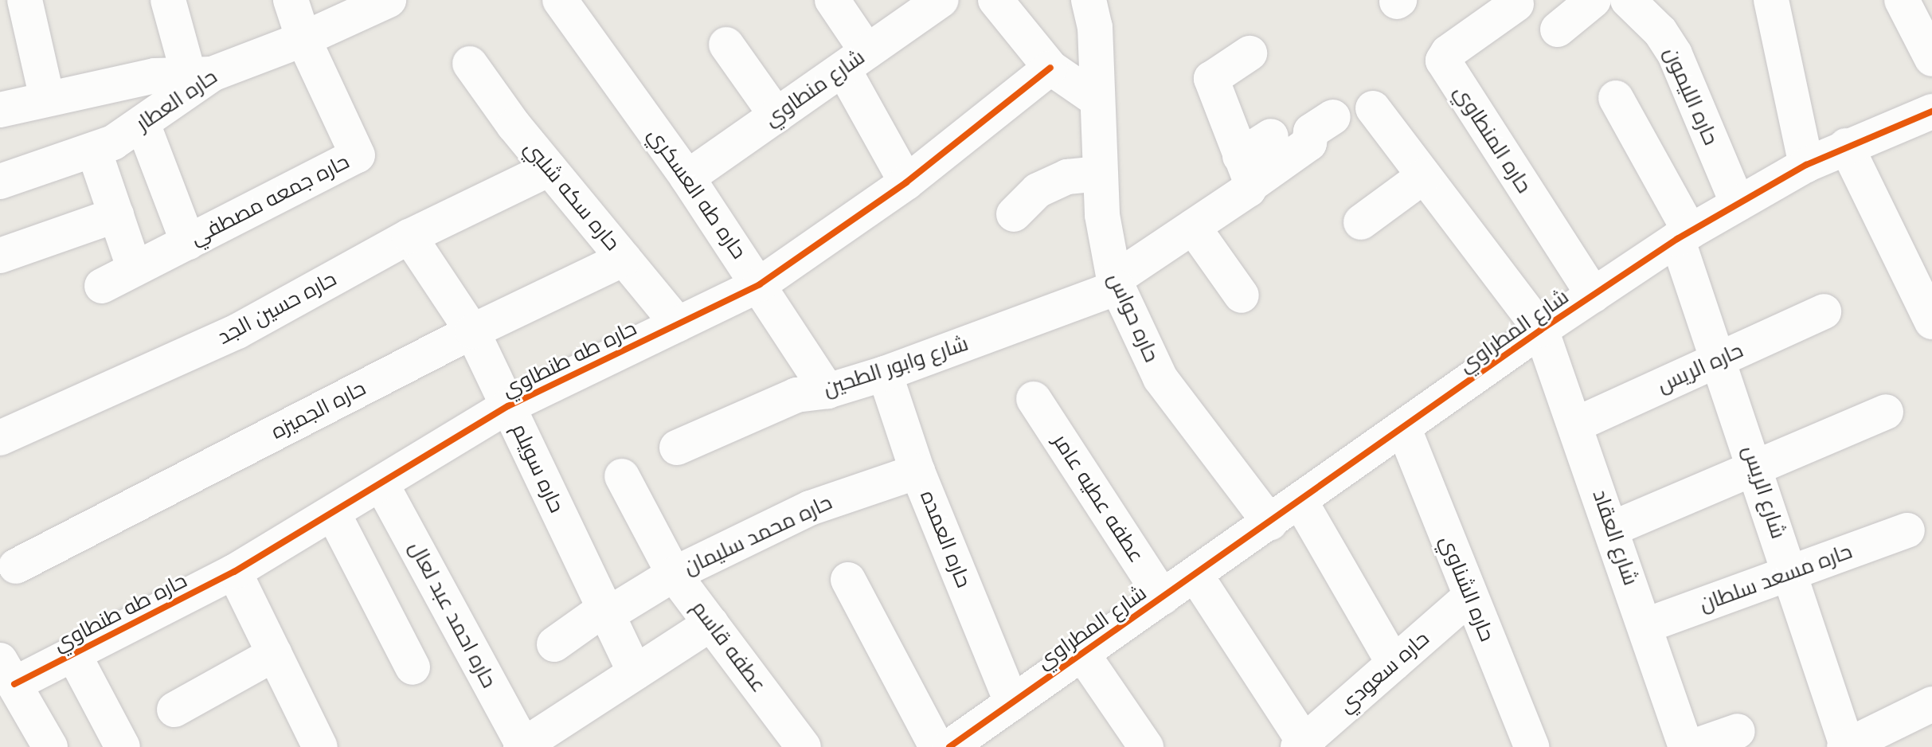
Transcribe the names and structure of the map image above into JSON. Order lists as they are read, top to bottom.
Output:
{
  "streets": {
    "street": [
      "شارع منطاوي",
      "حاره الليمون",
      "حاره العطار",
      "حاره المنطاوي",
      "حاره طه العسكري",
      "حاره سكه شلبي",
      "حاره جمعه مصطفي",
      "حاره حسين الجد",
      "حاره حواس",
      "شارع المطراوي",
      "حاره طه طنطاوي",
      "شارع وابور الطحين",
      "حاره الريس",
      "حاره الجميزه",
      "حاره سويلم",
      "شارع الريس",
      "عطفه عطيه عامر",
      "حاره محمد سليمان",
      "شارع العقاد",
      "حاره العمده",
      "حاره مسعد سلطان",
      "حاره الشناوي",
      "حاره احمد عبد لعال",
      "عطفه قاسم",
      "حاره سعودي"
    ]
  },
  "crossings": [
    ["شارع منطاوي", "حاره طه العسكري"],
    ["حاره الليمون", "شارع المطراوي"],
    ["حاره العطار", "حاره جمعه مصطفي"],
    ["حاره المنطاوي", "شارع المطراوي"],
    ["حاره طه العسكري", "حاره طه طنطاوي"],
    ["حاره طه العسكري", "شارع وابور الطحين"],
    ["حاره سكه شلبي", "حاره حسين الجد"],
    ["حاره سكه شلبي", "حاره طه طنطاوي"],
    ["حاره سكه شلبي", "حاره الجميزه"],
    ["حاره حسين الجد", "حاره سويلم"],
    ["حاره حواس", "شارع المطراوي"],
    ["حاره حواس", "شارع وابور الطحين"],
    ["شارع المطراوي", "شارع الريس"],
    ["شارع المطراوي", "عطفه عطيه عامر"],
    ["شارع المطراوي", "شارع العقاد"],
    ["شارع المطراوي", "حاره العمده"],
    ["شارع المطراوي", "حاره الشناوي"],
    ["حاره طه طنطاوي", "حاره سويلم"],
    ["حاره طه طنطاوي", "حاره احمد عبد لعال"],
    ["شارع وابور الطحين", "حاره العمده"],
    ["حاره الريس", "شارع الريس"],
    ["حاره الريس", "شارع العقاد"],
    ["حاره الجميزه", "حاره سويلم"],
    ["حاره سويلم", "حاره محمد سليمان"],
    ["شارع الريس", "حاره مسعد سلطان"],
    ["حاره محمد سليمان", "حاره العمده"],
    ["حاره محمد سليمان", "عطفه قاسم"],
    ["شارع العقاد", "حاره مسعد سلطان"],
    ["حاره الشناوي", "حاره سعودي"]
  ]
}
